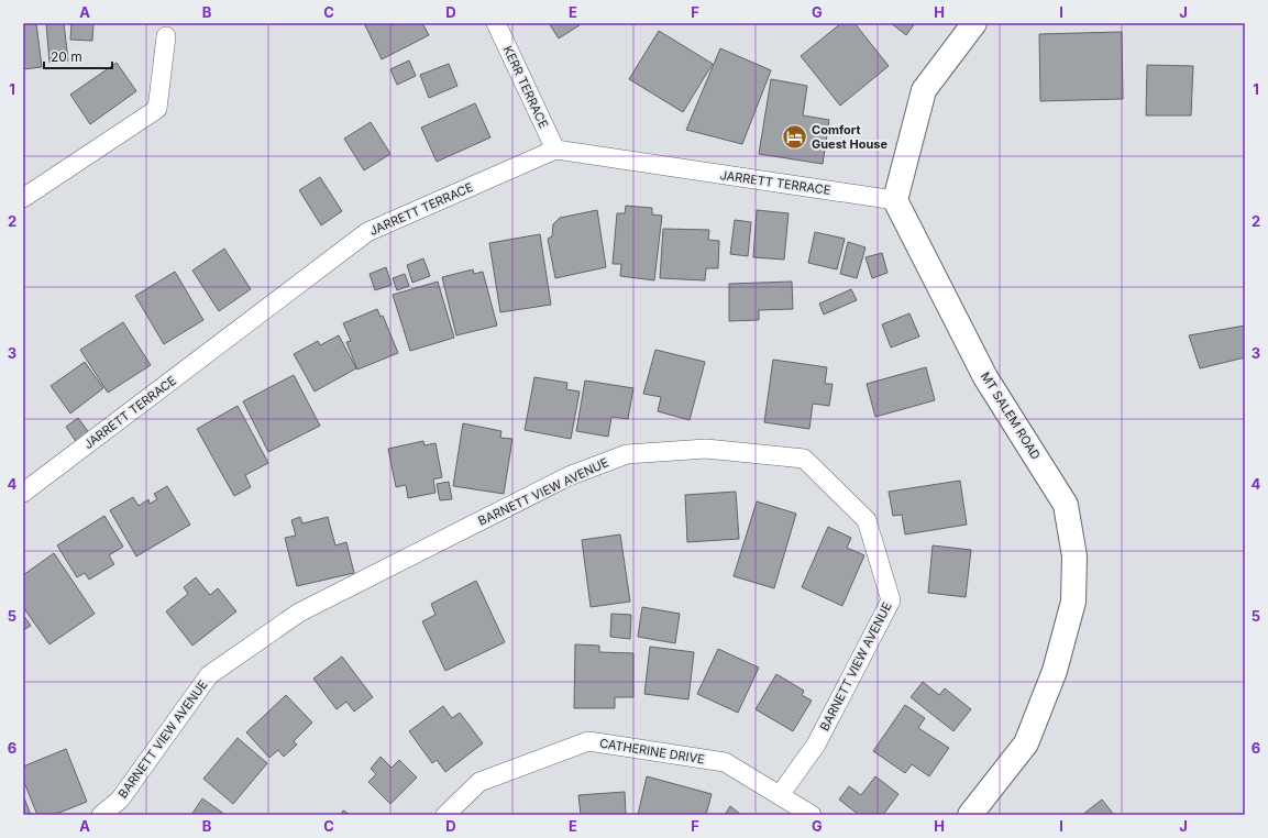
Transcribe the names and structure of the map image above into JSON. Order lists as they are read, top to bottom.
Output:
{
  "streets": {
    "street": [
      "KERR TERRACE",
      "JARRETT TERRACE",
      "MT SALEM ROAD",
      "BARNETT VIEW AVENUE",
      "CATHERINE DRIVE"
    ]
  },
  "crossings": [
    ["KERR TERRACE", "JARRETT TERRACE"],
    ["JARRETT TERRACE", "MT SALEM ROAD"],
    ["BARNETT VIEW AVENUE", "CATHERINE DRIVE"]
  ],
  "places": {
    "hotel": ["Comfort Guest House"]
  },
  "scale_bar": "20 m",
  "grid": {
    "columns": [
      "A",
      "B",
      "C",
      "D",
      "E",
      "F",
      "G",
      "H",
      "I",
      "J"
    ],
    "rows": [
      "1",
      "2",
      "3",
      "4",
      "5",
      "6"
    ]
  }
}
